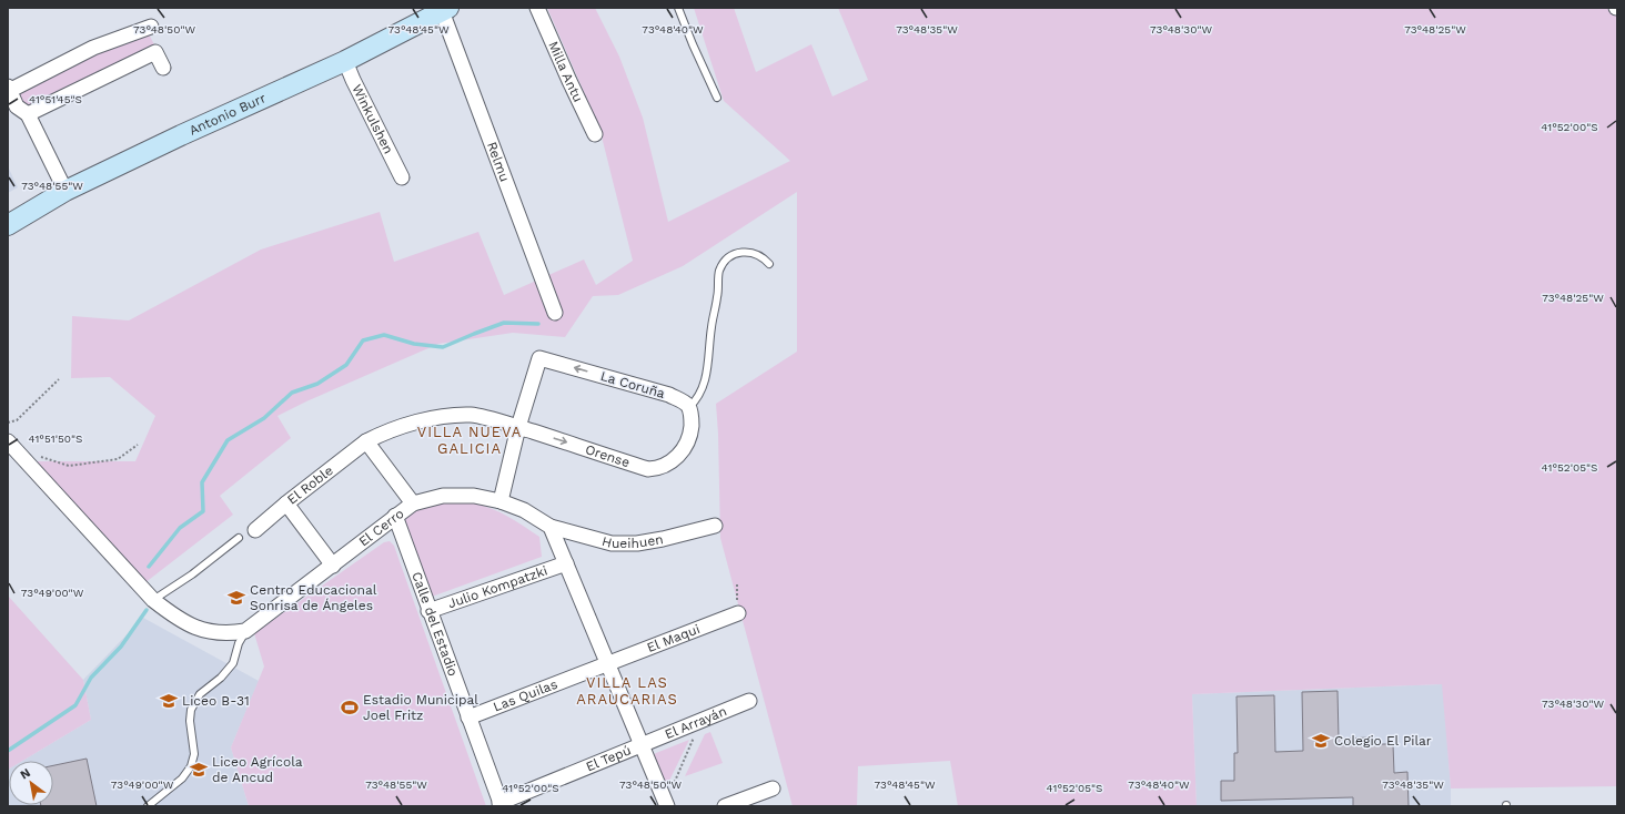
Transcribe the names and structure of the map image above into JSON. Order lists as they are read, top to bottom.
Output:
{
  "streets": {
    "street": [
      "Milla Antu",
      "Antonio Burr",
      "Winkulshen",
      "Relmu",
      "La Coruña",
      "Orense",
      "El Roble",
      "El Cerro",
      "Hueihuen",
      "Julio Kompatzki",
      "Calle del Estadio",
      "El Maqui",
      "Las Quilas",
      "El Arrayán",
      "El Tepú"
    ]
  },
  "crossings": [
    ["Antonio Burr", "Winkulshen"],
    ["Antonio Burr", "Relmu"],
    ["La Coruña", "Orense"],
    ["La Coruña", "El Roble"],
    ["Orense", "El Roble"],
    ["El Cerro", "Hueihuen"],
    ["El Cerro", "Calle del Estadio"],
    ["Julio Kompatzki", "Calle del Estadio"],
    ["Calle del Estadio", "Las Quilas"],
    ["Calle del Estadio", "El Tepú"],
    ["El Maqui", "Las Quilas"],
    ["El Arrayán", "El Tepú"]
  ],
  "districts": ["VILLA NUEVA GALICIA", "VILLA LAS ARAUCARIAS"],
  "places": {
    "school or university": [
      "Centro Educacional Sonrisa de Ángeles",
      "Liceo B-31",
      "Colegio El Pilar",
      "Liceo Agrícola de Ancud"
    ],
    "sports": ["Estadio Municipal Joel Fritz"]
  },
  "north": "top left",
  "coordinates": [
    "73°48'30\"W",
    "73°48'25\"W",
    "73°48'50\"W",
    "73°48'45\"W",
    "73°48'40\"W",
    "73°48'35\"W",
    "41°51'45\"S",
    "41°52'00\"S",
    "73°48'55\"W",
    "41°51'50\"S",
    "41°52'05\"S",
    "73°49'00\"W"
  ]
}
